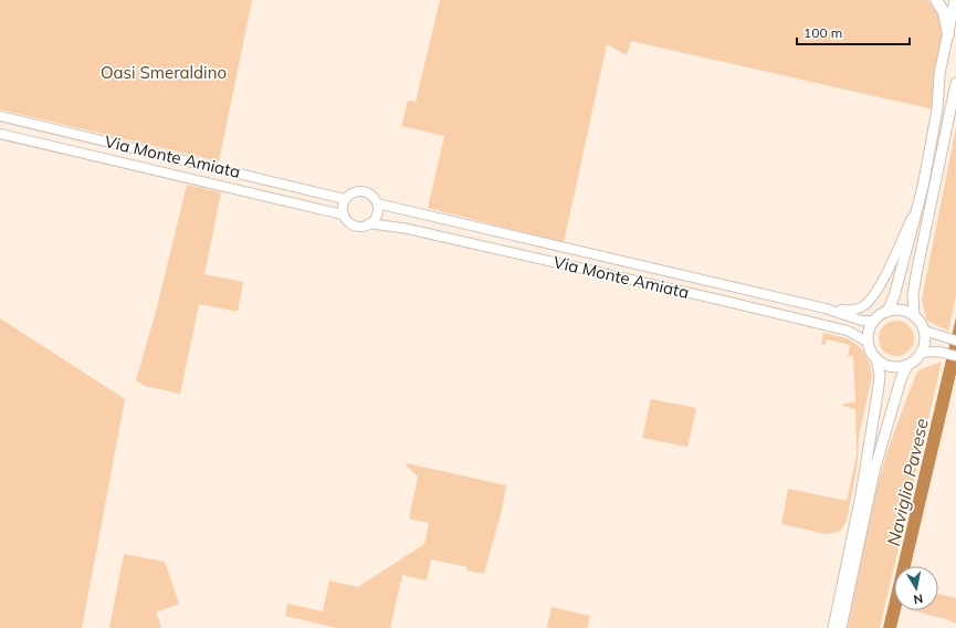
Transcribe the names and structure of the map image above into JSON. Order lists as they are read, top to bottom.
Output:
{
  "streets": {
    "main road": ["Via Monte Amiata"]
  },
  "water": ["Naviglio Pavese"],
  "parks": ["Oasi Smeraldino"],
  "scale_bar": "100 m",
  "north": "bottom"
}
